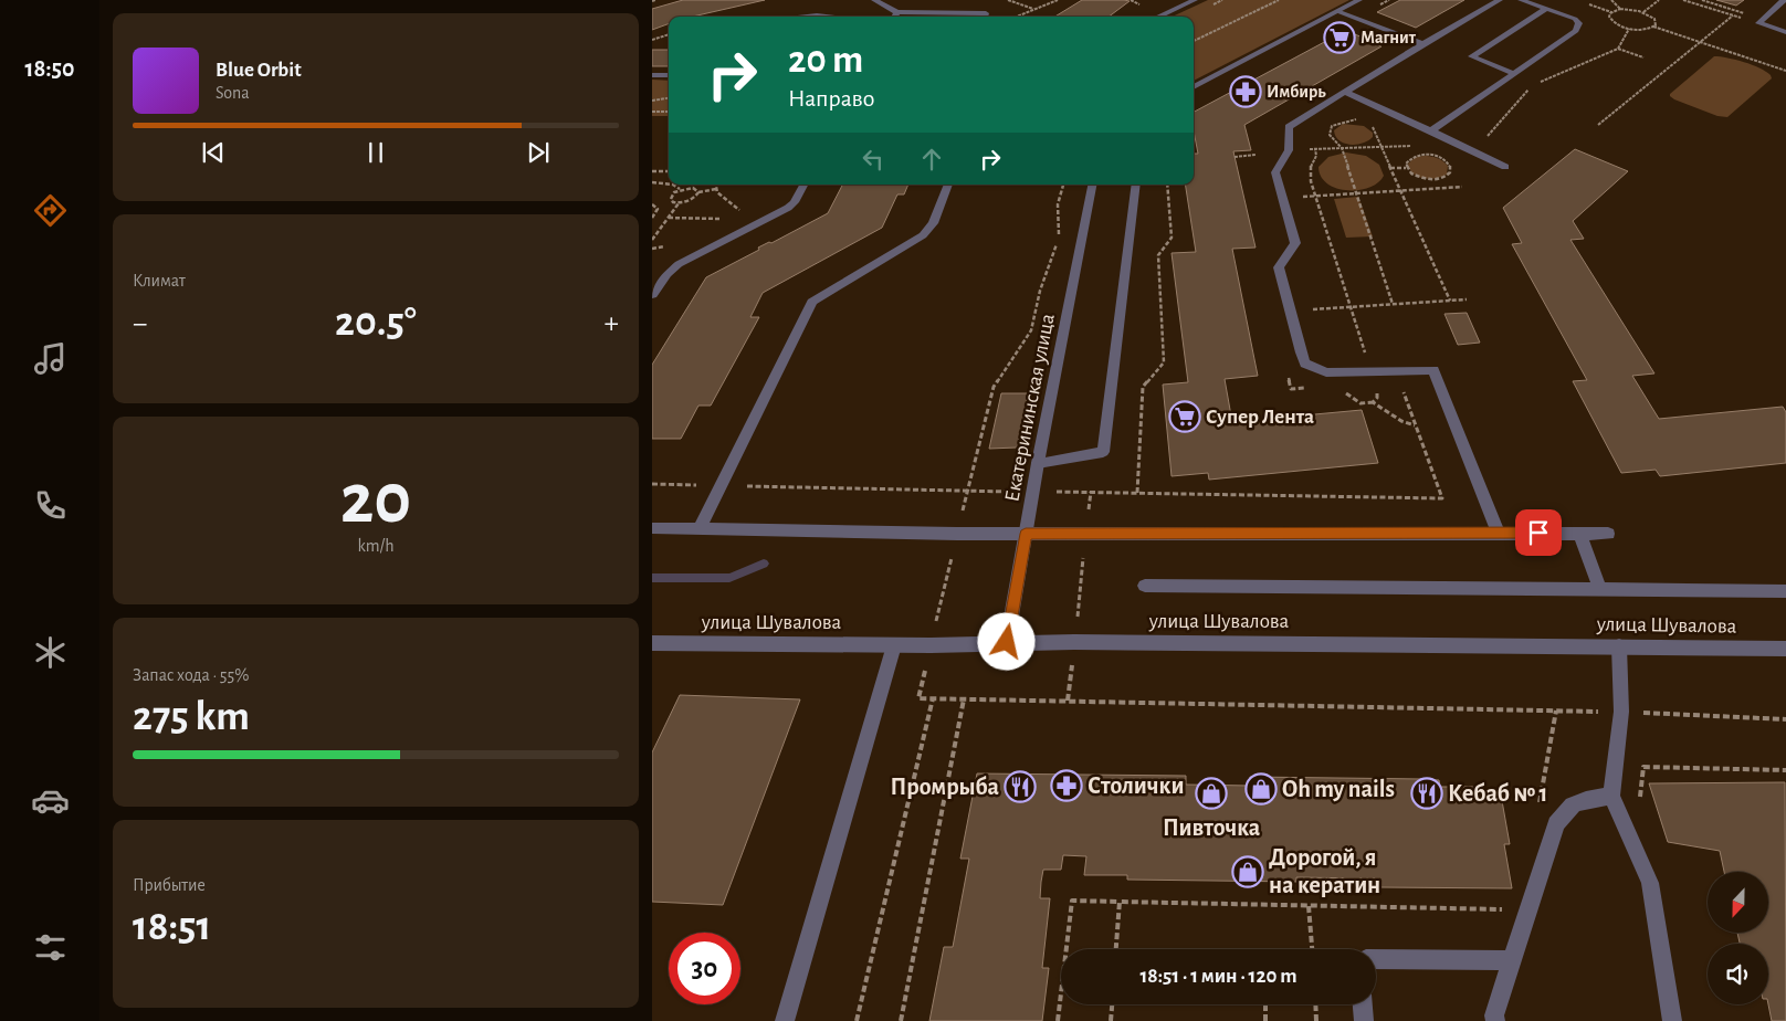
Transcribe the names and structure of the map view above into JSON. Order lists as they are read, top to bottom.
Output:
{
  "streets": {
    "street": ["Екатерининская улица", "улица Шувалова"]
  },
  "crossings": [
    ["Екатерининская улица", "улица Шувалова"]
  ],
  "places": {
    "supermarket": ["Магнит", "Супер Лента"],
    "pharmacy": ["Имбирь", "Столички"],
    "restaurant": ["Промрыба", "Кебаб № 1"],
    "shop": ["Oh my nails", "Пивточка", "Дорогой, я на кератин"]
  },
  "north": "bottom",
  "page": {
    "tabs": "18:50",
    "turn": ["20 m", "Направо"],
    "song": ["Blue Orbit", "Sona"],
    "tile": [
      "Климат",
      ["20", "km/h"],
      ["Запас хода · 55%", "275 km"],
      ["Прибытие", "18:51"]
    ],
    "heat": ["−", "20.5°", "+"],
    "limit": "30",
    "trip": "18:51 · 1 мин · 120 m"
  }
}
